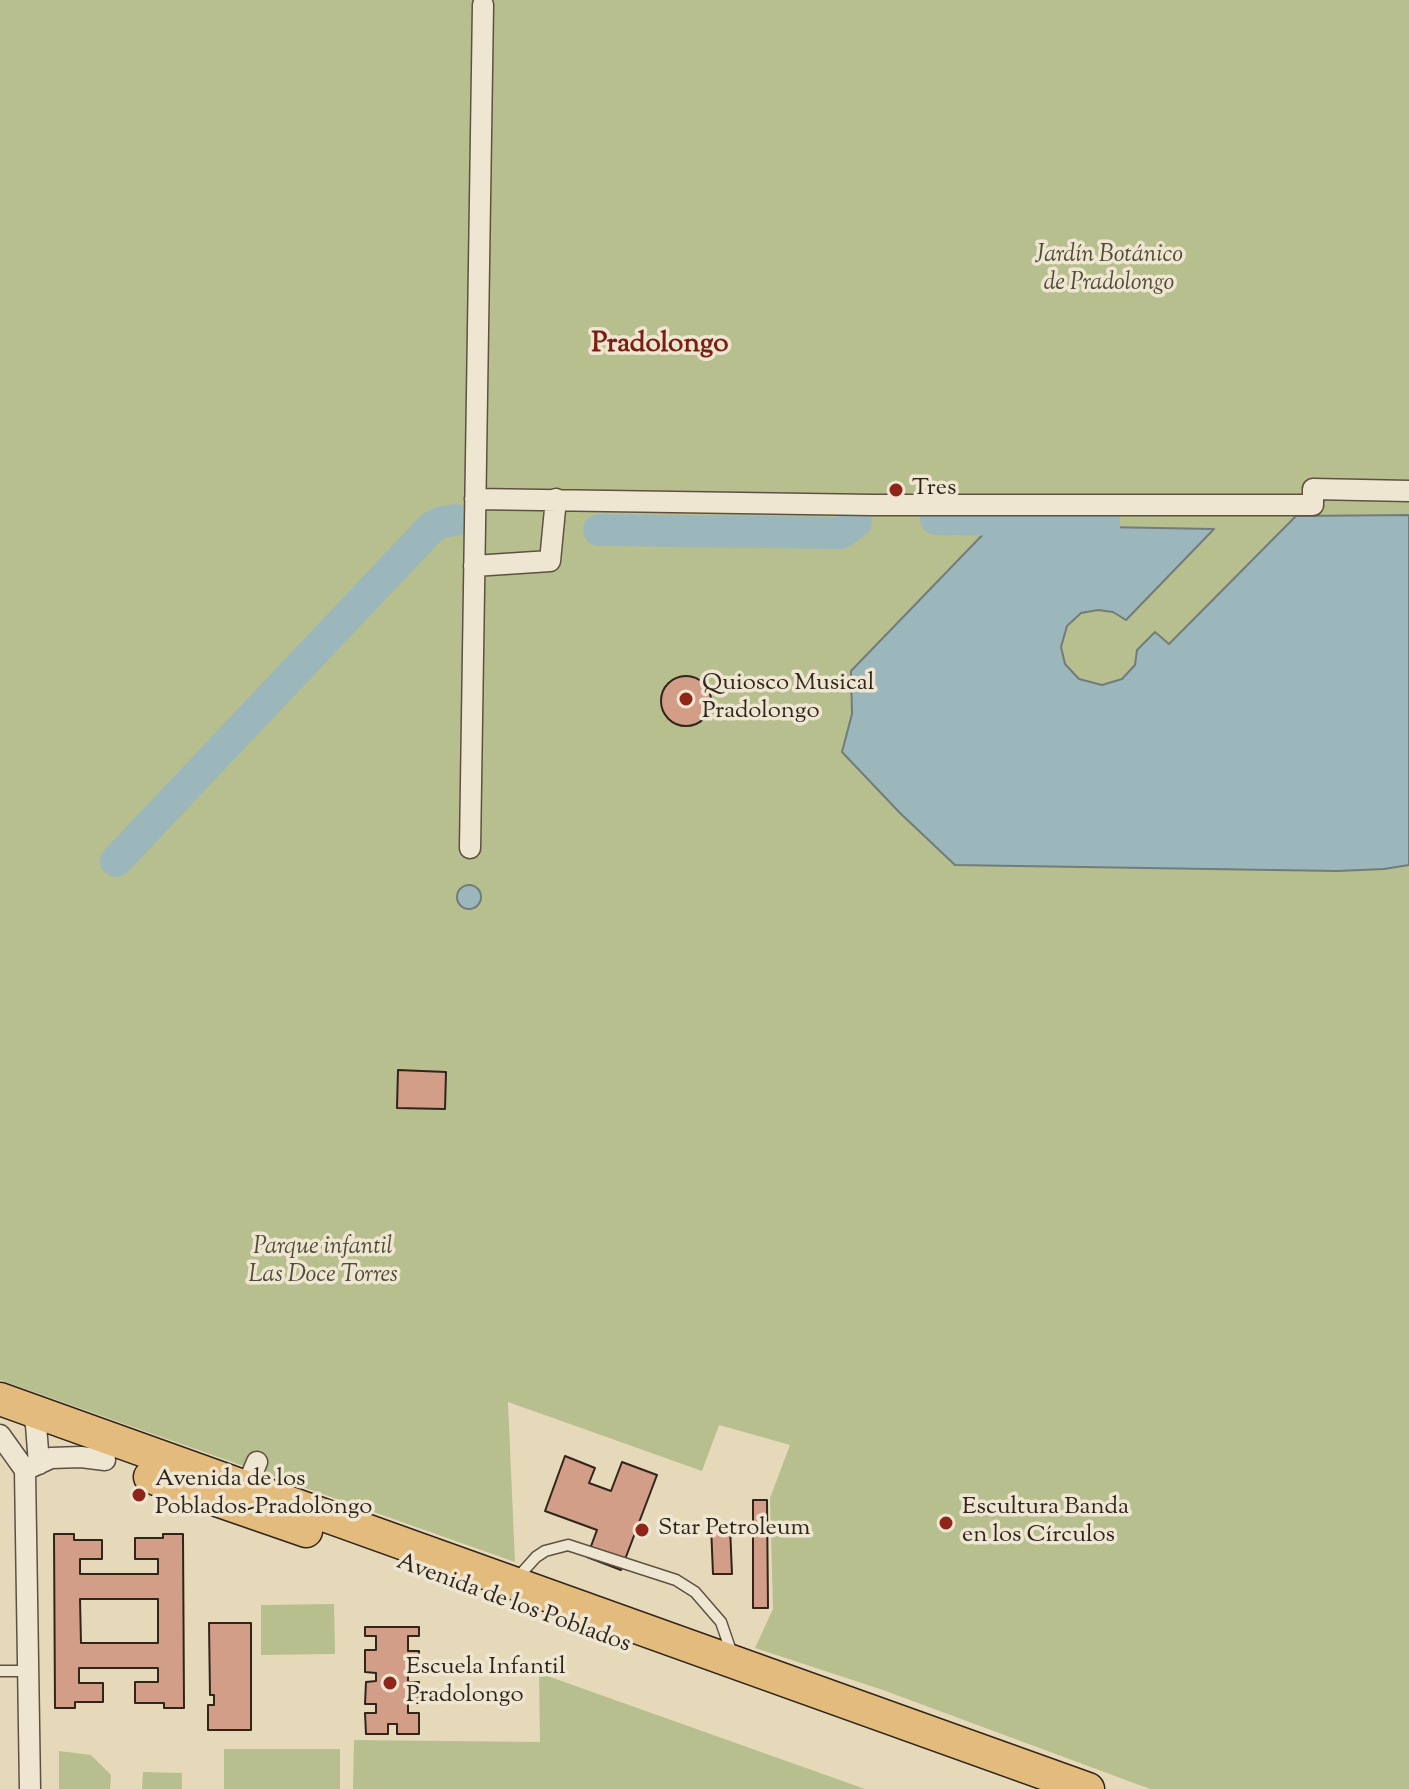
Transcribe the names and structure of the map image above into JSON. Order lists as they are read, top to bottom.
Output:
{
  "streets": {
    "main road": ["Avenida de los Poblados"]
  },
  "districts": ["Pradolongo"],
  "parks": ["Jardín Botánico de Pradolongo", "Parque infantil Las Doce Torres"],
  "places": [
    "Tres",
    "Quiosco Musical Pradolongo",
    "Avenida de los Poblados-Pradolongo",
    "Escultura Banda en los Círculos",
    "Star Petroleum",
    "Escuela Infantil Pradolongo"
  ]
}
